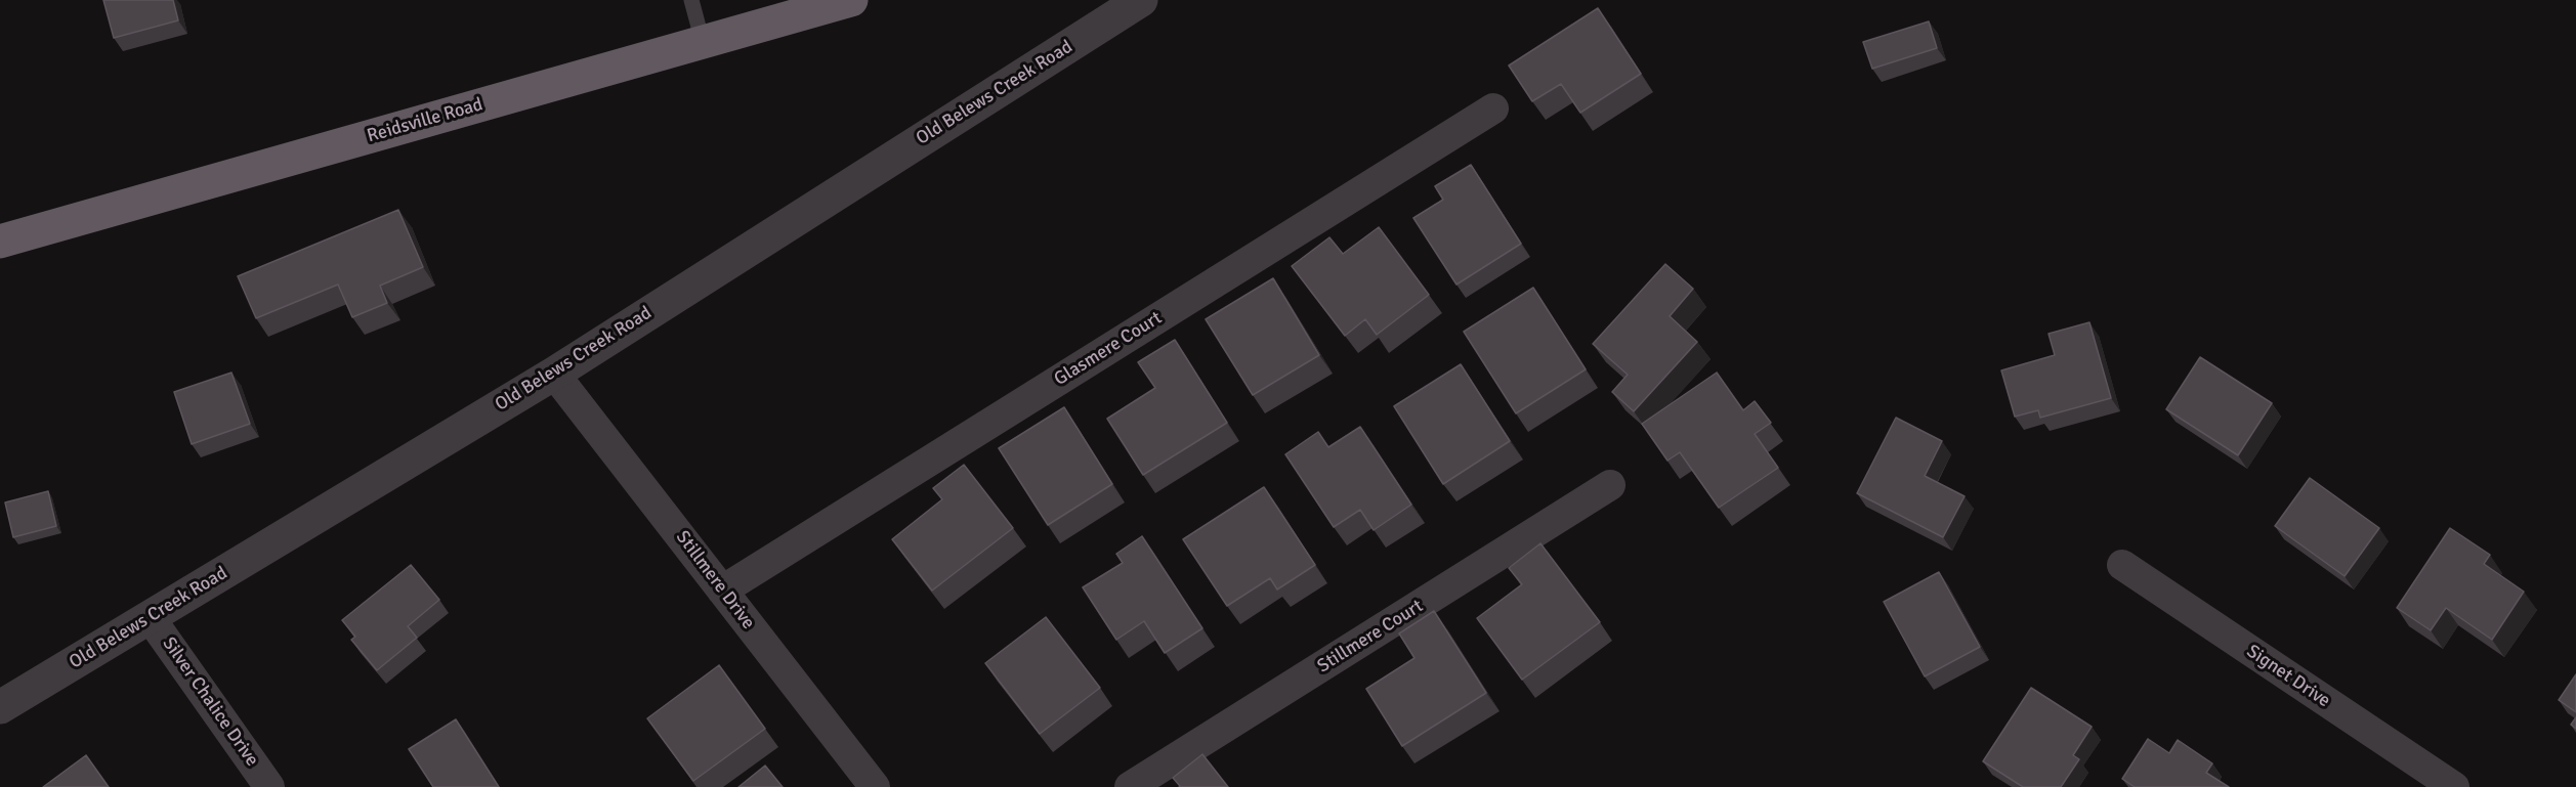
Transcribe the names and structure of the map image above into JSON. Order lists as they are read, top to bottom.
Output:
{
  "streets": {
    "highway": ["Reidsville Road"],
    "street": [
      "Old Belews Creek Road",
      "Glasmere Court",
      "Stillmere Drive",
      "Stillmere Court",
      "Signet Drive",
      "Silver Chalice Drive"
    ]
  },
  "crossings": [
    ["Old Belews Creek Road", "Stillmere Drive"],
    ["Old Belews Creek Road", "Silver Chalice Drive"],
    ["Glasmere Court", "Stillmere Drive"]
  ]
}
